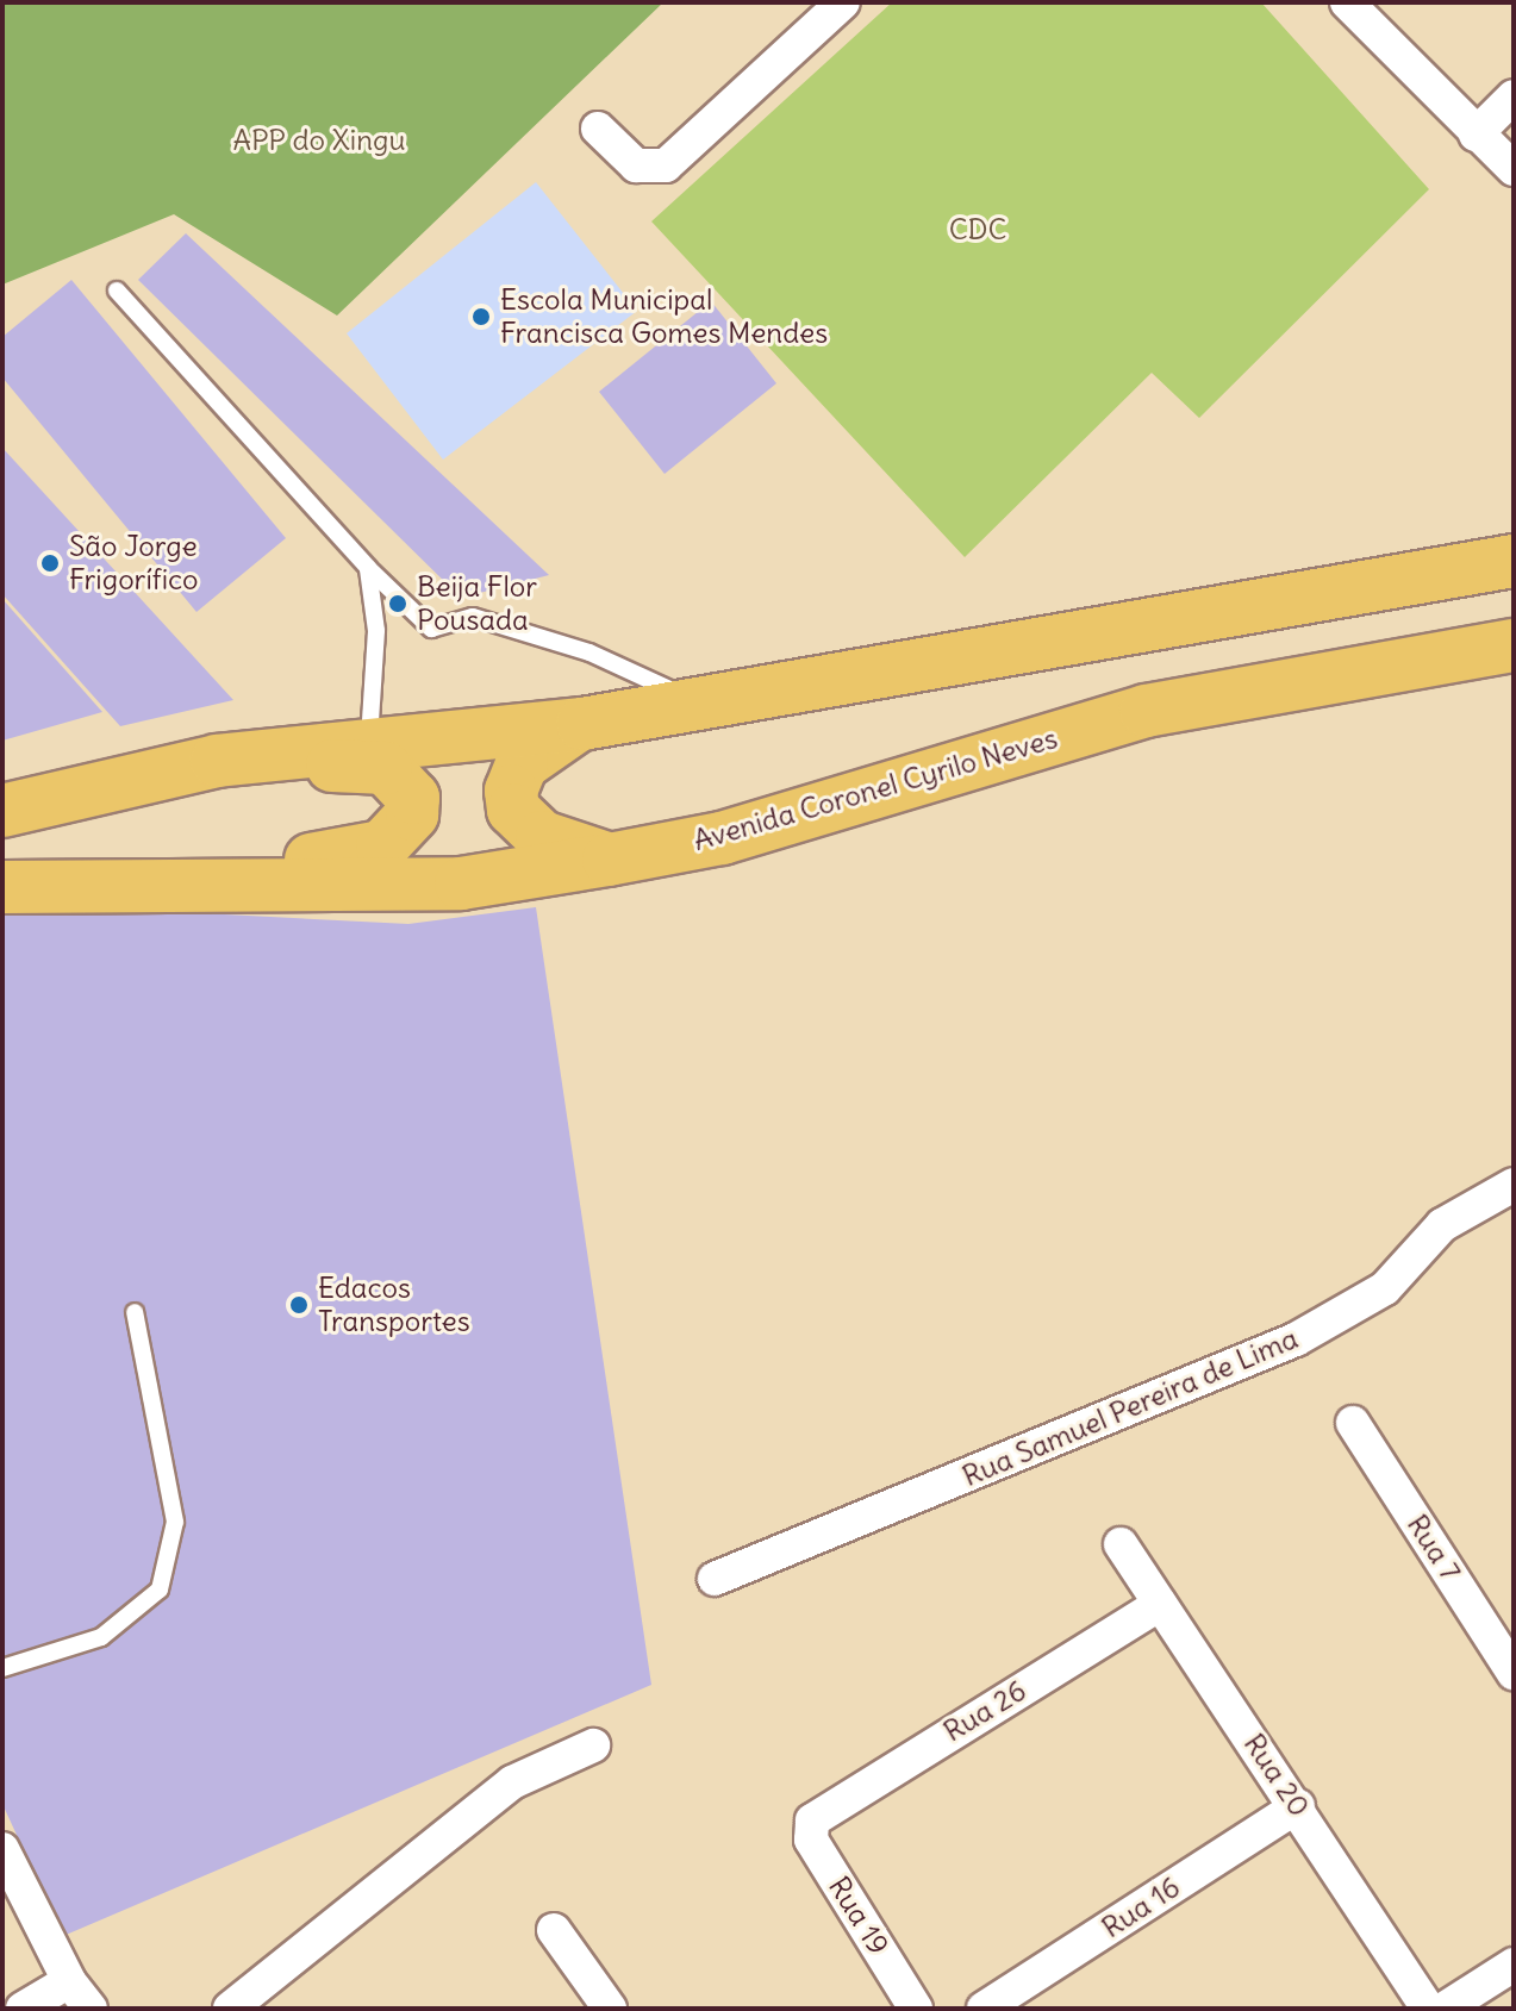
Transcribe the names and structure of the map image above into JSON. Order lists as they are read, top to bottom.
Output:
{
  "streets": {
    "highway": ["Avenida Coronel Cyrilo Neves"],
    "street": [
      "Rua Samuel Pereira de Lima",
      "Rua 7",
      "Rua 26",
      "Rua 20",
      "Rua 16",
      "Rua 19"
    ]
  },
  "crossings": [
    ["Rua 26", "Rua 20"],
    ["Rua 26", "Rua 19"],
    ["Rua 20", "Rua 16"]
  ],
  "parks": ["APP do Xingu", "CDC"],
  "places": [
    "Escola Municipal Francisca Gomes Mendes",
    "São Jorge Frigorífico",
    "Beija Flor Pousada",
    "Edacos Transportes"
  ]
}
